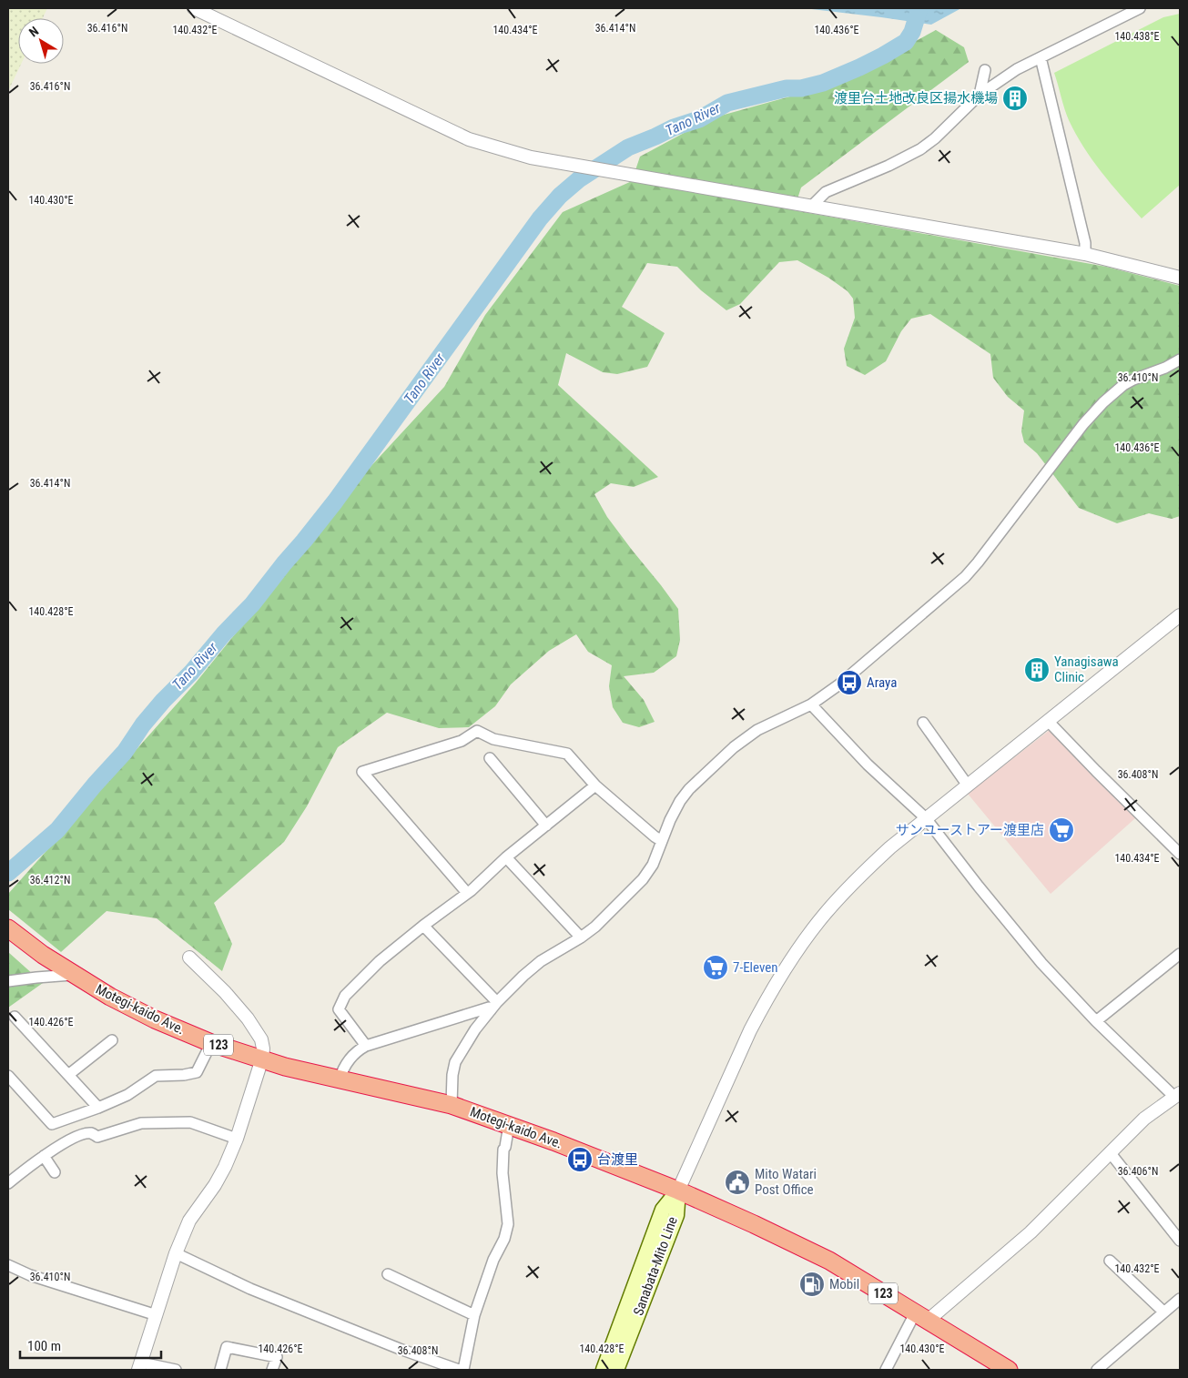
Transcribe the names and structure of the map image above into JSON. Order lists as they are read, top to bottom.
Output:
{
  "streets": {
    "highway": ["Motegi-kaido Ave.", "123"],
    "main road": ["Sanabata-Mito Line"]
  },
  "crossings": [
    ["Motegi-kaido Ave.", "Sanabata-Mito Line"]
  ],
  "water": ["Tano River"],
  "places": {
    "building": ["渡里台土地改良区揚水機場", "Yanagisawa Clinic"],
    "bus stop": ["Araya", "台渡里"],
    "supermarket": ["サンユーストアー渡里店", "7-Eleven"],
    "public building": ["Mito Watari Post Office"],
    "fuel station": ["Mobil"]
  },
  "scale_bar": "100 m",
  "north": "top left",
  "coordinates": [
    "36.414°N",
    "36.416°N",
    "140.432°E",
    "140.434°E",
    "140.436°E",
    "140.438°E",
    "140.430°E",
    "36.410°N",
    "140.428°E",
    "36.408°N",
    "36.412°N",
    "140.426°E",
    "36.406°N"
  ]
}
